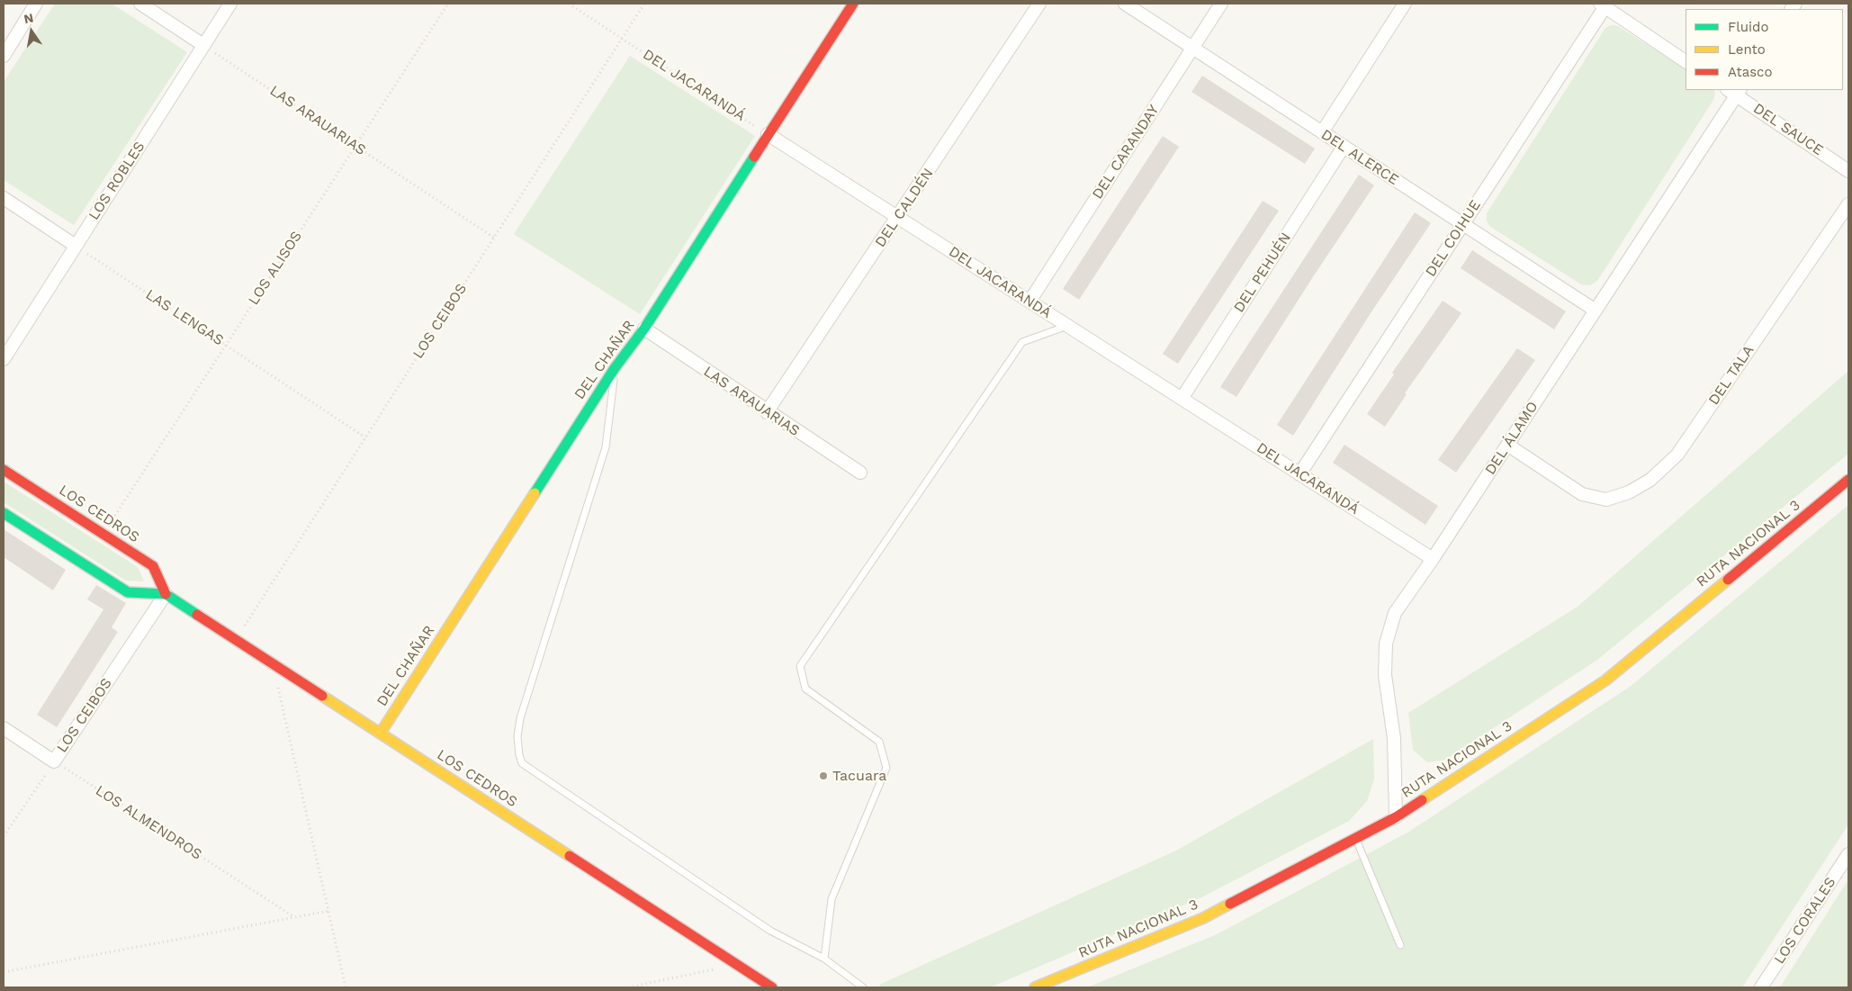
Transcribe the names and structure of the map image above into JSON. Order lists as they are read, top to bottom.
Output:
{
  "streets": {
    "main road": ["DEL CHAÑAR", "LOS CEDROS", "RUTA NACIONAL 3"],
    "street": [
      "DEL JACARANDÁ",
      "LAS ARAUARIAS",
      "DEL SAUCE",
      "DEL CARANDAY",
      "DEL ALERCE",
      "LOS ROBLES",
      "DEL CALDÉN",
      "DEL COIHUE",
      "DEL PEHUÉN",
      "LOS CEIBOS",
      "DEL TALA",
      "DEL ÁLAMO",
      "LOS CORALES"
    ],
    "path": ["LOS ALISOS", "LAS LENGAS", "LOS ALMENDROS"]
  },
  "crossings": [
    ["DEL JACARANDÁ", "DEL CARANDAY"],
    ["DEL JACARANDÁ", "DEL CALDÉN"],
    ["DEL JACARANDÁ", "DEL COIHUE"],
    ["DEL JACARANDÁ", "DEL PEHUÉN"],
    ["DEL JACARANDÁ", "LOS CEIBOS"],
    ["DEL JACARANDÁ", "DEL CHAÑAR"],
    ["DEL JACARANDÁ", "DEL ÁLAMO"],
    ["LAS ARAUARIAS", "LOS ROBLES"],
    ["LAS ARAUARIAS", "DEL CALDÉN"],
    ["LAS ARAUARIAS", "LOS ALISOS"],
    ["LAS ARAUARIAS", "LOS CEIBOS"],
    ["LAS ARAUARIAS", "DEL CHAÑAR"],
    ["DEL SAUCE", "DEL ÁLAMO"],
    ["DEL CARANDAY", "DEL ALERCE"],
    ["DEL ALERCE", "DEL COIHUE"],
    ["DEL ALERCE", "DEL PEHUÉN"],
    ["DEL ALERCE", "DEL ÁLAMO"],
    ["LOS ROBLES", "LAS LENGAS"],
    ["LOS ALISOS", "LAS LENGAS"],
    ["LOS ALISOS", "LOS CEDROS"],
    ["LAS LENGAS", "LOS CEIBOS"],
    ["LOS CEIBOS", "LOS CEDROS"],
    ["LOS CEIBOS", "LOS ALMENDROS"],
    ["DEL CHAÑAR", "LOS CEDROS"],
    ["DEL TALA", "DEL ÁLAMO"],
    ["DEL ÁLAMO", "RUTA NACIONAL 3"]
  ],
  "places": ["Tacuara"],
  "legend": ["Fluido", "Lento", "Atasco"],
  "north": "top"
}
